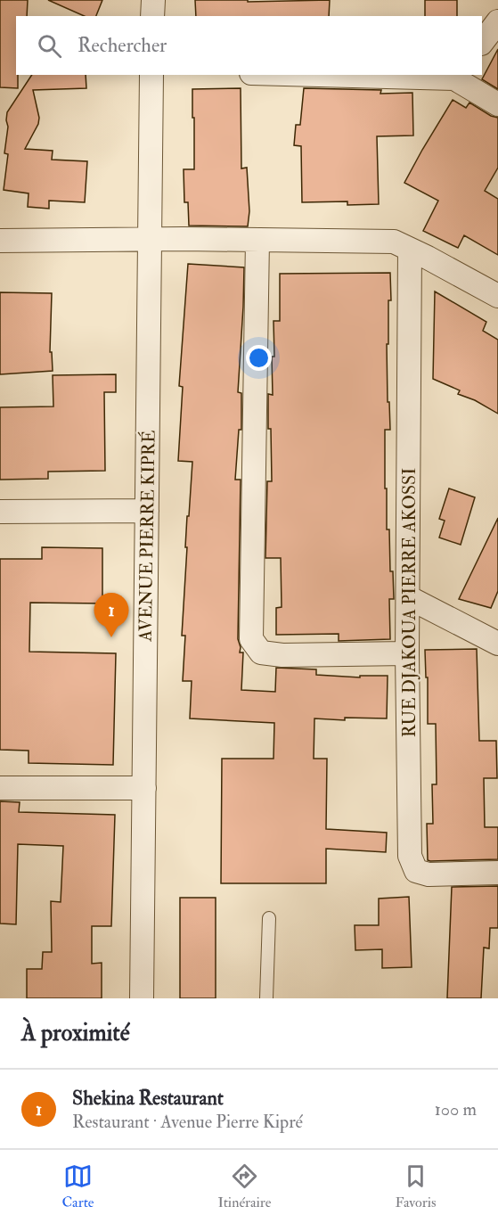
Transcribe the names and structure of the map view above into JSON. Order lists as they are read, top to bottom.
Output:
{
  "streets": {
    "street": ["AVENUE PIERRE KIPRÉ", "RUE DJAKOUA PIERRE AKOSSI"]
  },
  "page": {
    "search": "Rechercher",
    "pins": "1",
    "heading": "À proximité",
    "list": [
      {
        "mark": "1",
        "name": "Shekina Restaurant",
        "note": "Restaurant · Avenue Pierre Kipré",
        "value": "100 m"
      }
    ],
    "nav": ["Carte", "Itinéraire", "Favoris"]
  }
}
